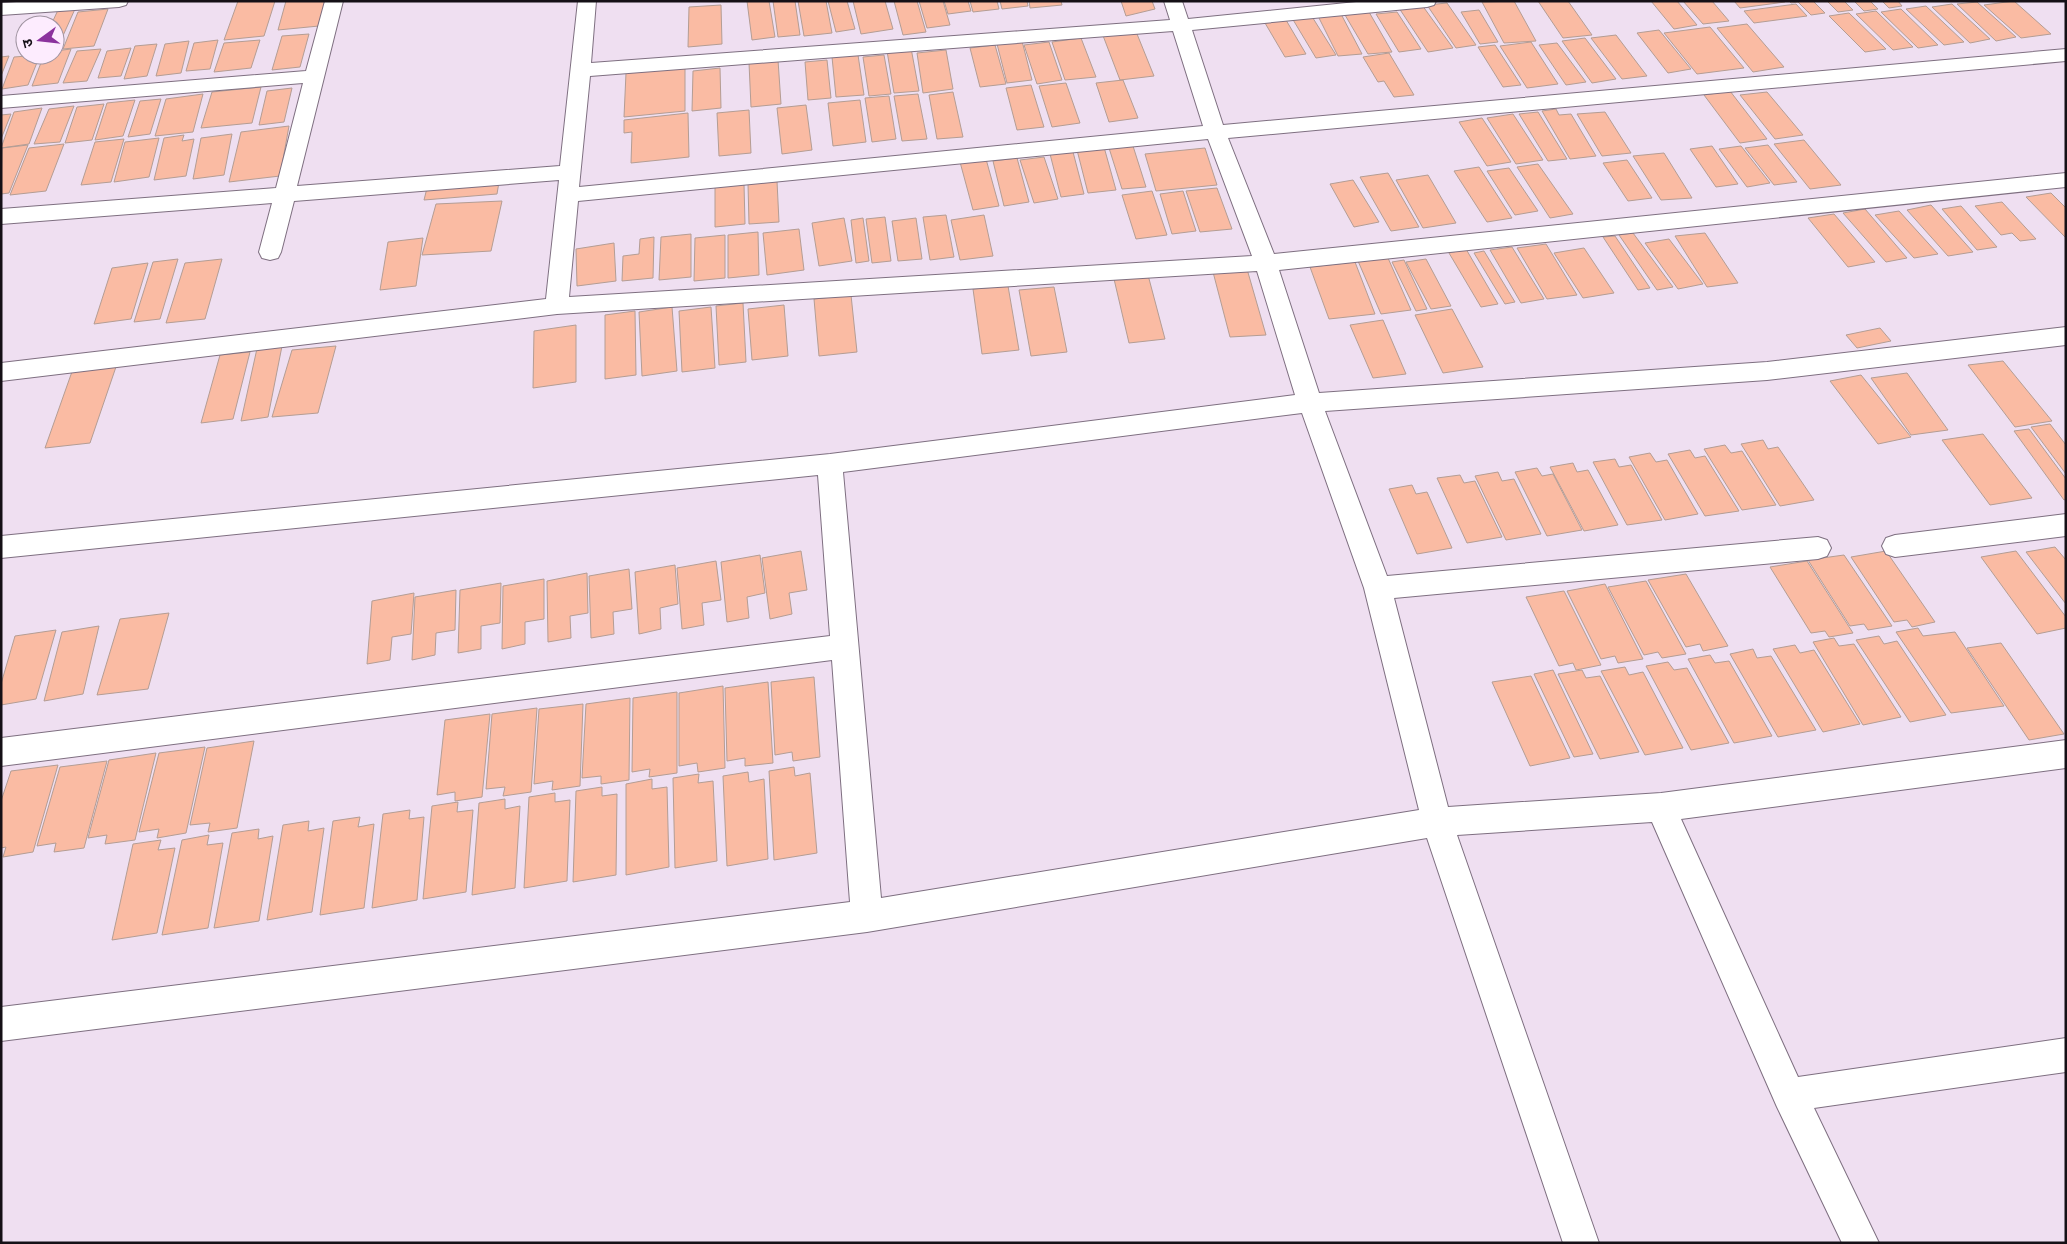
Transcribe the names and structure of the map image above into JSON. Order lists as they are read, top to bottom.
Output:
{
  "north": "left"
}
